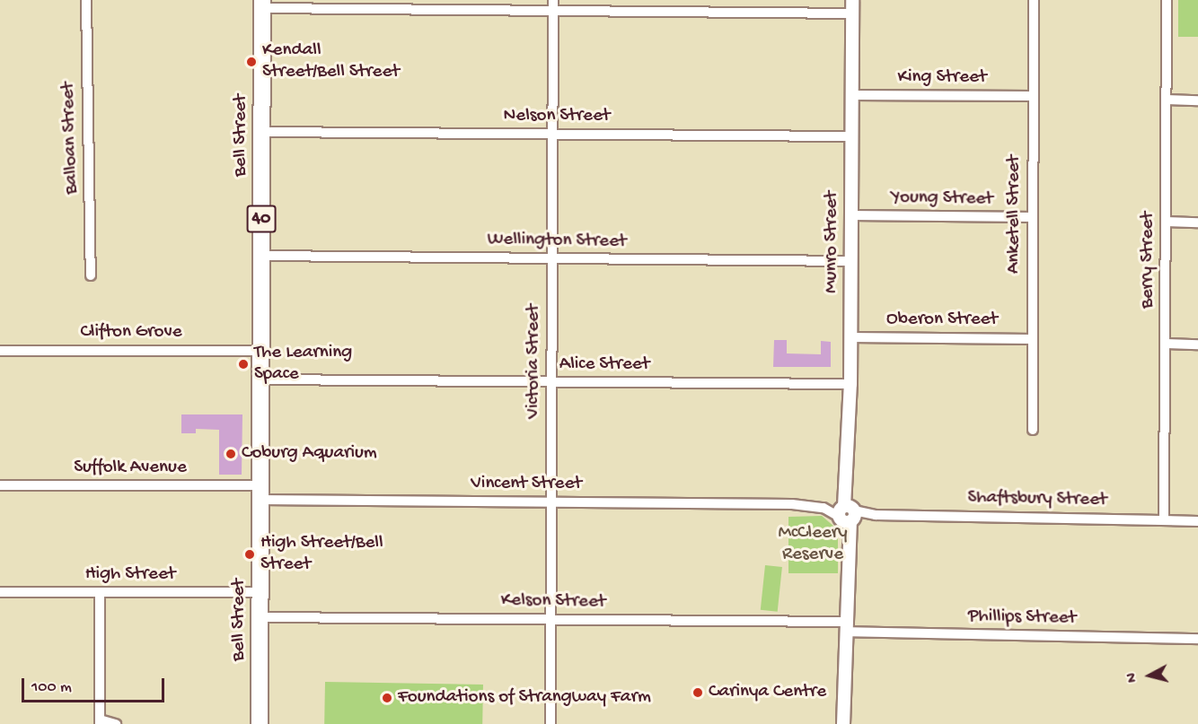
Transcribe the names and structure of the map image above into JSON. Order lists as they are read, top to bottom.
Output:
{
  "streets": {
    "highway": ["Bell Street", "40"],
    "street": [
      "King Street",
      "Nelson Street",
      "Balloan Street",
      "Young Street",
      "Anketell Street",
      "Wellington Street",
      "Munro Street",
      "Berry Street",
      "Oberon Street",
      "Clifton Grove",
      "Victoria Street",
      "Alice Street",
      "Suffolk Avenue",
      "Vincent Street",
      "Shaftsbury Street",
      "High Street",
      "Kelson Street",
      "Phillips Street"
    ]
  },
  "crossings": [
    ["King Street", "Anketell Street"],
    ["King Street", "Munro Street"],
    ["Nelson Street", "Bell Street"],
    ["Nelson Street", "Munro Street"],
    ["Nelson Street", "Victoria Street"],
    ["Bell Street", "Wellington Street"],
    ["Bell Street", "Clifton Grove"],
    ["Bell Street", "Alice Street"],
    ["Bell Street", "Suffolk Avenue"],
    ["Bell Street", "Vincent Street"],
    ["Bell Street", "High Street"],
    ["Bell Street", "Kelson Street"],
    ["Young Street", "Anketell Street"],
    ["Young Street", "Munro Street"],
    ["Anketell Street", "Oberon Street"],
    ["Wellington Street", "Munro Street"],
    ["Wellington Street", "Victoria Street"],
    ["Munro Street", "Oberon Street"],
    ["Munro Street", "Alice Street"],
    ["Munro Street", "Vincent Street"],
    ["Munro Street", "Shaftsbury Street"],
    ["Munro Street", "Kelson Street"],
    ["Munro Street", "Phillips Street"],
    ["Berry Street", "Shaftsbury Street"],
    ["Victoria Street", "Alice Street"],
    ["Victoria Street", "Vincent Street"],
    ["Victoria Street", "Kelson Street"],
    ["Suffolk Avenue", "Vincent Street"],
    ["Vincent Street", "Shaftsbury Street"],
    ["Kelson Street", "Phillips Street"]
  ],
  "parks": ["McCleery Reserve"],
  "places": [
    "Kendall Street/Bell Street",
    "The Learning Space",
    "Coburg Aquarium",
    "High Street/Bell Street",
    "Carinya Centre",
    "Foundations of Strangway Farm"
  ],
  "scale_bar": "100 m",
  "north": "left"
}
